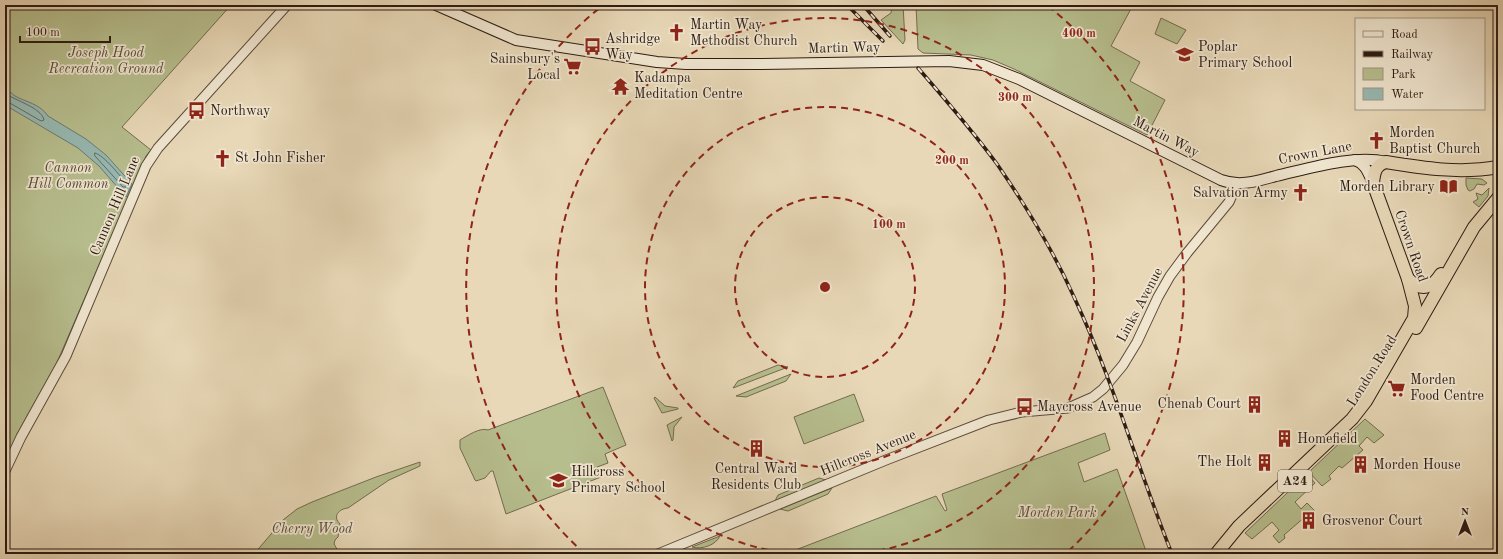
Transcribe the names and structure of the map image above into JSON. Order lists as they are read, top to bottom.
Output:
{
  "streets": {
    "highway": [
      "Crown Lane",
      "Crown Road",
      "London Road",
      "A24"
    ],
    "main road": ["Martin Way"],
    "street": ["Cannon Hill Lane", "Links Avenue", "Hillcross Avenue"]
  },
  "crossings": [
    ["Martin Way", "Crown Lane"],
    ["Martin Way", "Links Avenue"],
    ["Crown Lane", "Crown Road"],
    ["Crown Lane", "Links Avenue"],
    ["Crown Road", "London Road"],
    ["Crown Road", "A24"],
    ["Links Avenue", "Hillcross Avenue"],
    ["London Road", "A24"]
  ],
  "parks": [
    "Joseph Hood Recreation Ground",
    "Cannon Hill Common",
    "Morden Park",
    "Cherry Wood"
  ],
  "places": {
    "church": [
      "Martin Way Methodist Church",
      "Morden Baptist Church",
      "St John Fisher",
      "Salvation Army"
    ],
    "bus stop": ["Ashridge Way", "Northway", "Maycross Avenue"],
    "school or university": ["Poplar Primary School", "Hillcross Primary School"],
    "supermarket": ["Sainsbury's Local", "Morden Food Centre"],
    "temple": ["Kadampa Meditation Centre"],
    "library": ["Morden Library"],
    "building": [
      "Chenab Court",
      "Homefield",
      "Central Ward Residents Club",
      "The Holt",
      "Morden House",
      "Grosvenor Court"
    ]
  },
  "legend": [
    "Road",
    "Railway",
    "Park",
    "Water"
  ],
  "scale_bar": "100 m",
  "north": "top",
  "rings": [
    "400 m",
    "300 m",
    "200 m",
    "100 m"
  ]
}
